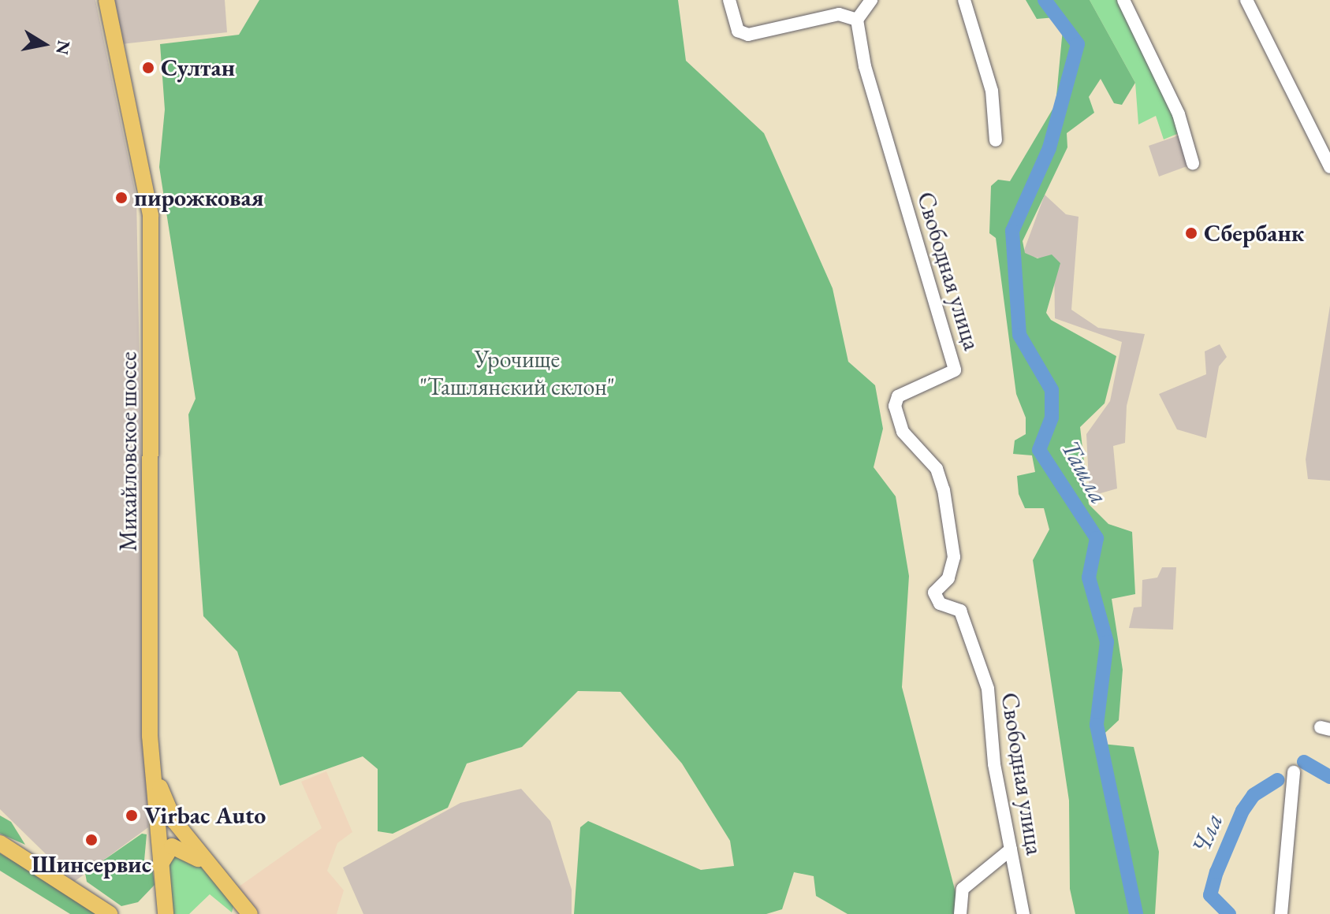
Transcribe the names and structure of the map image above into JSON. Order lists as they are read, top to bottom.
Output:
{
  "streets": {
    "main road": ["Михайловское шоссе"],
    "street": ["Свободная улица"]
  },
  "water": ["Ташла", "Чла"],
  "parks": ["Урочище \"Ташлянский склон\""],
  "places": [
    "Султан",
    "пирожковая",
    "Сбербанк",
    "Virbac Auto",
    "Шинсервис"
  ],
  "north": "right"
}
